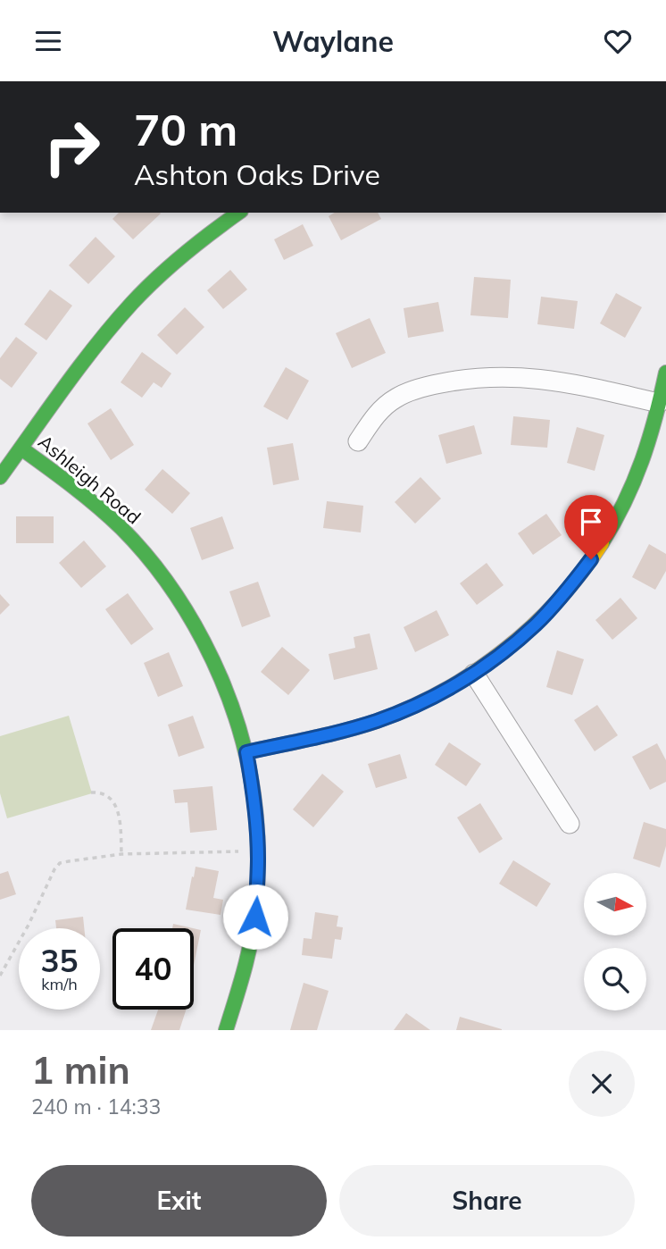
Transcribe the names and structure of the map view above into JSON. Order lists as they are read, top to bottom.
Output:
{
  "streets": {
    "street": ["Ashleigh Road"]
  },
  "north": "right",
  "page": {
    "header": "Waylane",
    "turn": ["70 m", "Ashton Oaks Drive"],
    "speed": "35 km/h",
    "limit": "40",
    "heading": ["1 min", "240 m · 14:33"],
    "buttons": ["Exit", "Share"]
  }
}
